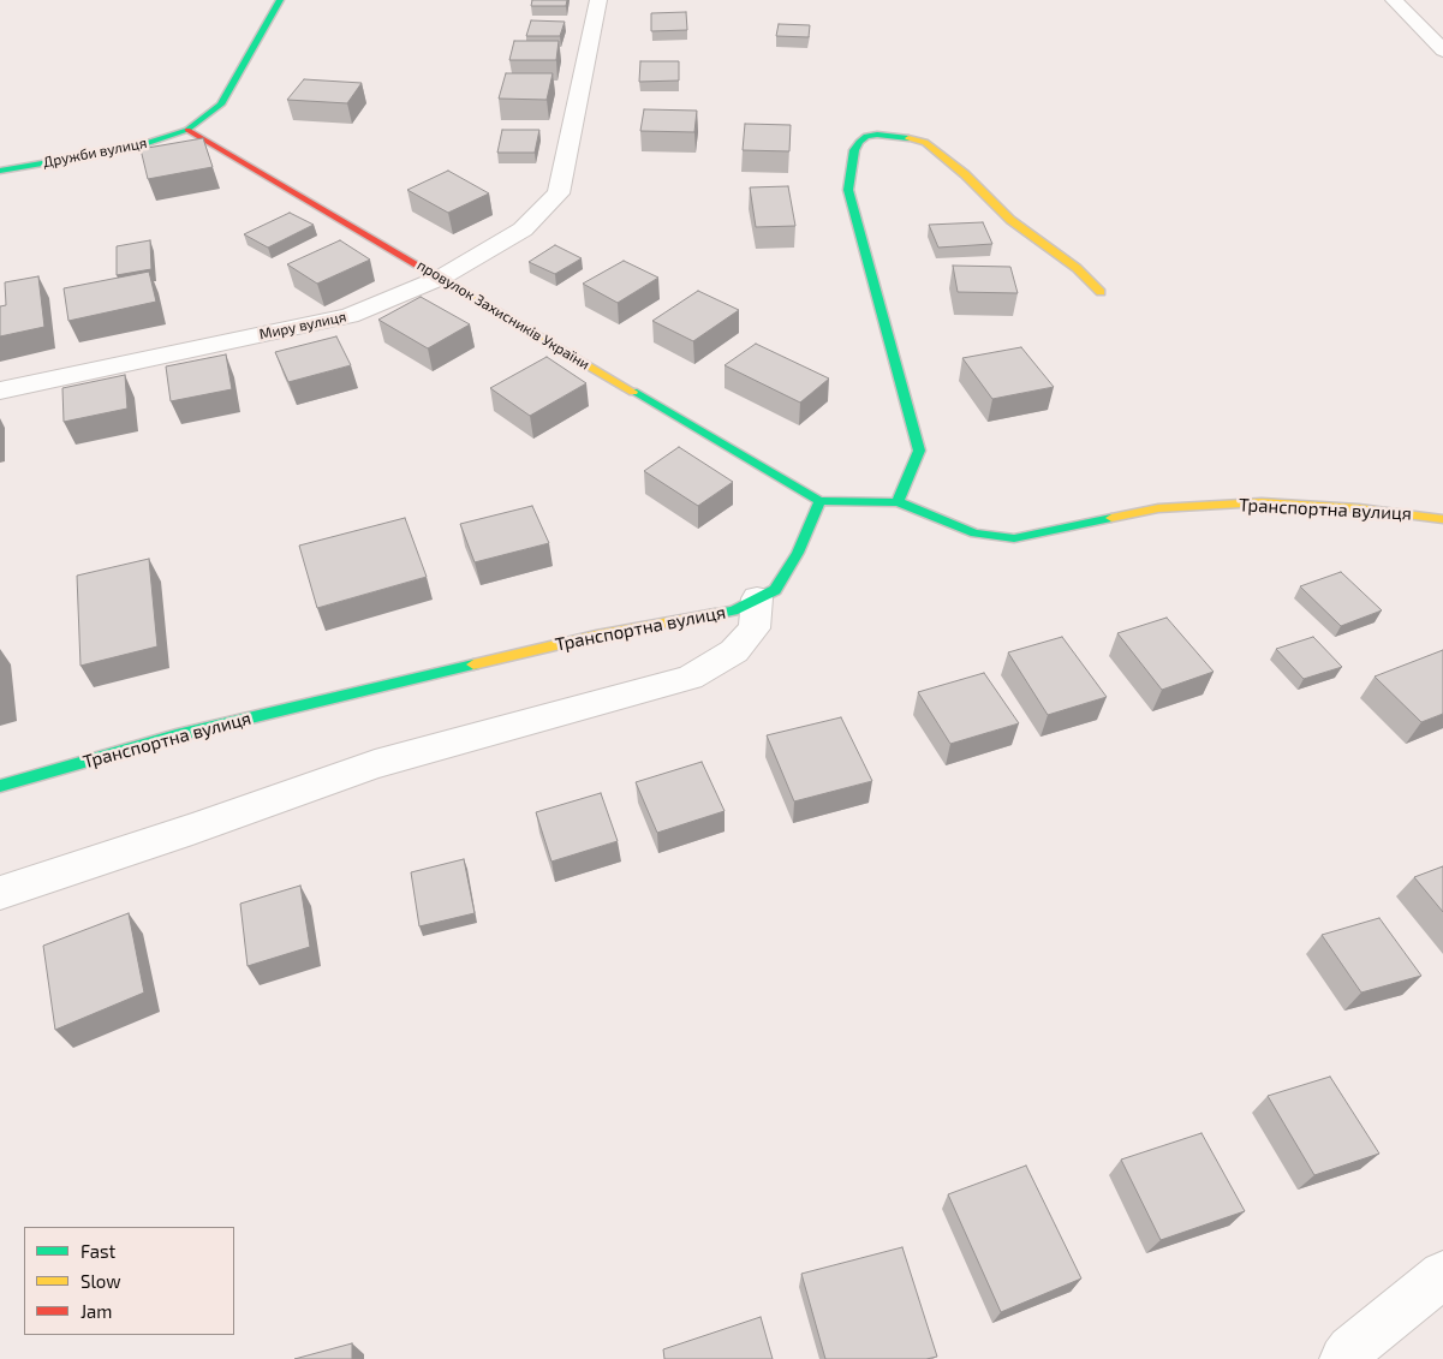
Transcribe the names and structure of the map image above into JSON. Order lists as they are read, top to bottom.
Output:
{
  "streets": {
    "street": [
      "Дружби вулиця",
      "провулок Захисників України",
      "Миру вулиця",
      "Транспортна вулиця"
    ]
  },
  "crossings": [
    ["Дружби вулиця", "провулок Захисників України"],
    ["провулок Захисників України", "Миру вулиця"],
    ["провулок Захисників України", "Транспортна вулиця"]
  ],
  "legend": ["Fast", "Slow", "Jam"]
}
